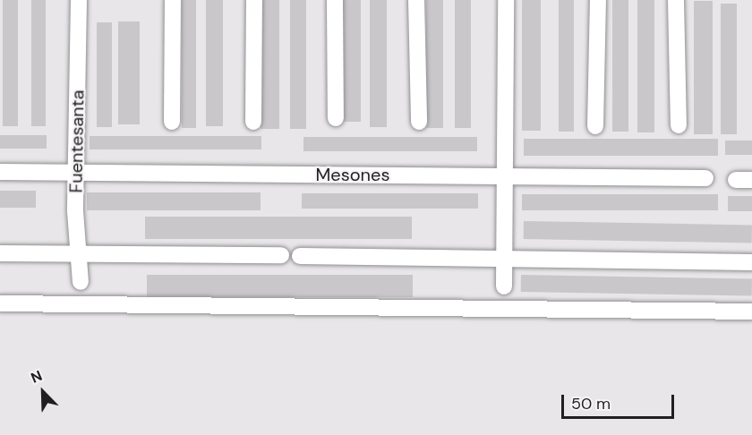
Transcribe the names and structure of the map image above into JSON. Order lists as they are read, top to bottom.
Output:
{
  "streets": {
    "street": ["Fuentesanta", "Mesones"]
  },
  "crossings": [
    ["Fuentesanta", "Mesones"]
  ],
  "scale_bar": "50 m",
  "north": "top left"
}
